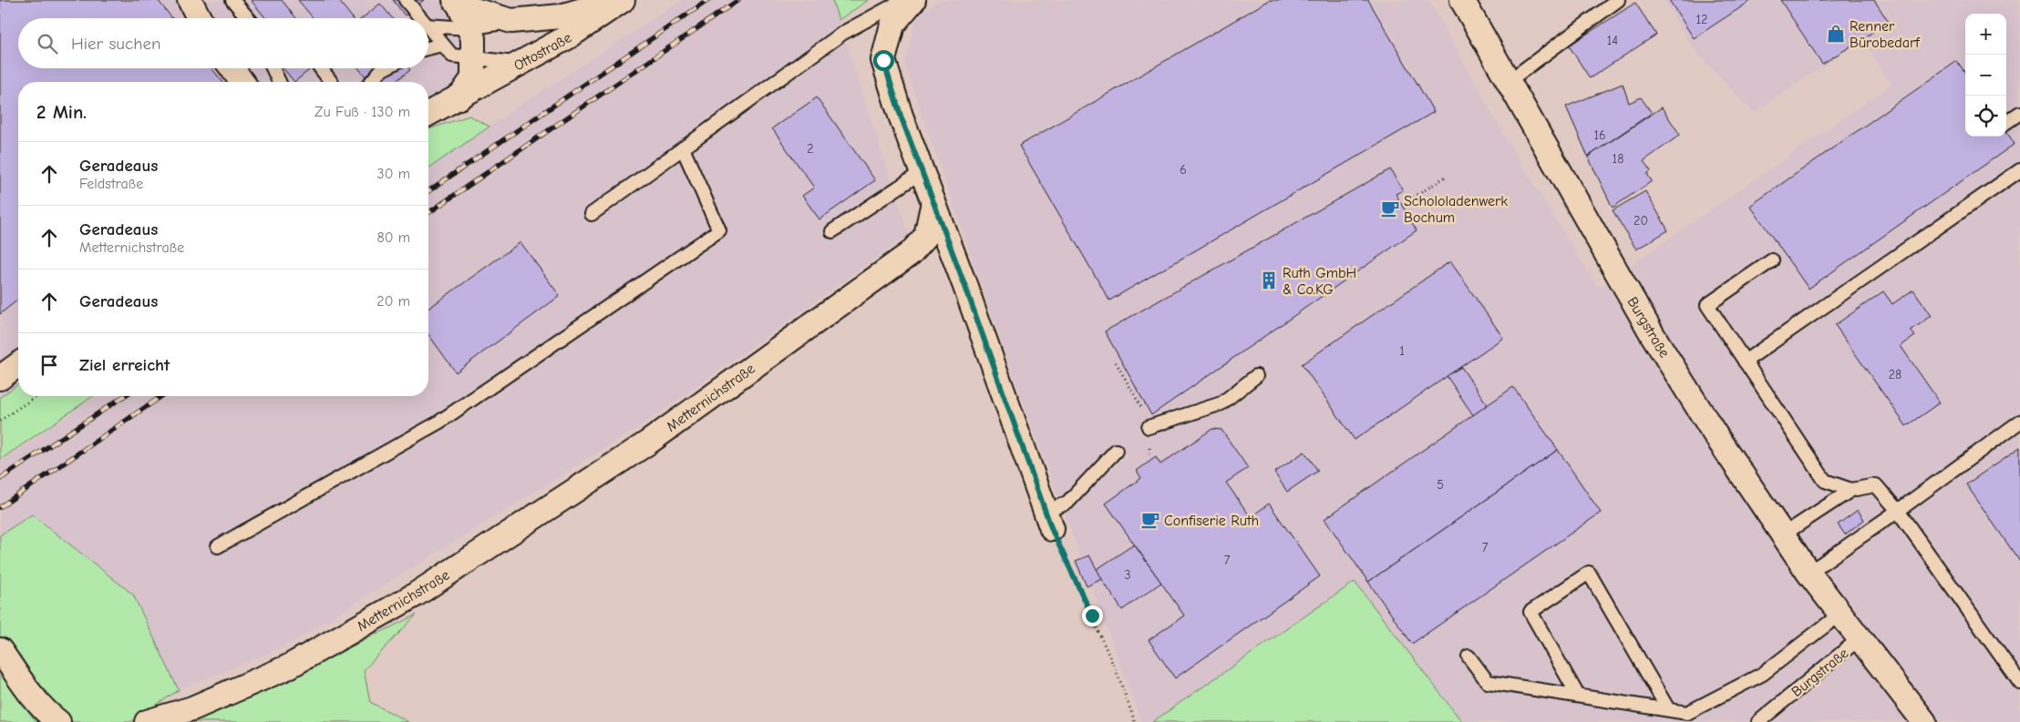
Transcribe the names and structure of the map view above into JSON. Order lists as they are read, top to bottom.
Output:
{
  "streets": {
    "street": ["Ottostraße", "Burgstraße", "Metternichstraße"]
  },
  "places": {
    "shop": ["Renner Bürobedarf"],
    "cafe": ["Schololadenwerk Bochum", "Confiserie Ruth"],
    "building": ["Ruth GmbH & Co.KG"]
  },
  "house_numbers": [
    "12",
    "14",
    "16",
    "2",
    "18",
    "6",
    "20",
    "1",
    "28",
    "5",
    "7",
    "7",
    "3"
  ],
  "page": {
    "map_buttons": ["+", "−"],
    "search": "Hier suchen",
    "heading": ["2 Min.", "Zu Fuß · 130 m"],
    "list": [
      ["Geradeaus", "Feldstraße", "30 m"],
      ["Geradeaus", "Metternichstraße", "80 m"],
      ["Geradeaus", "20 m"],
      "Ziel erreicht"
    ]
  }
}
